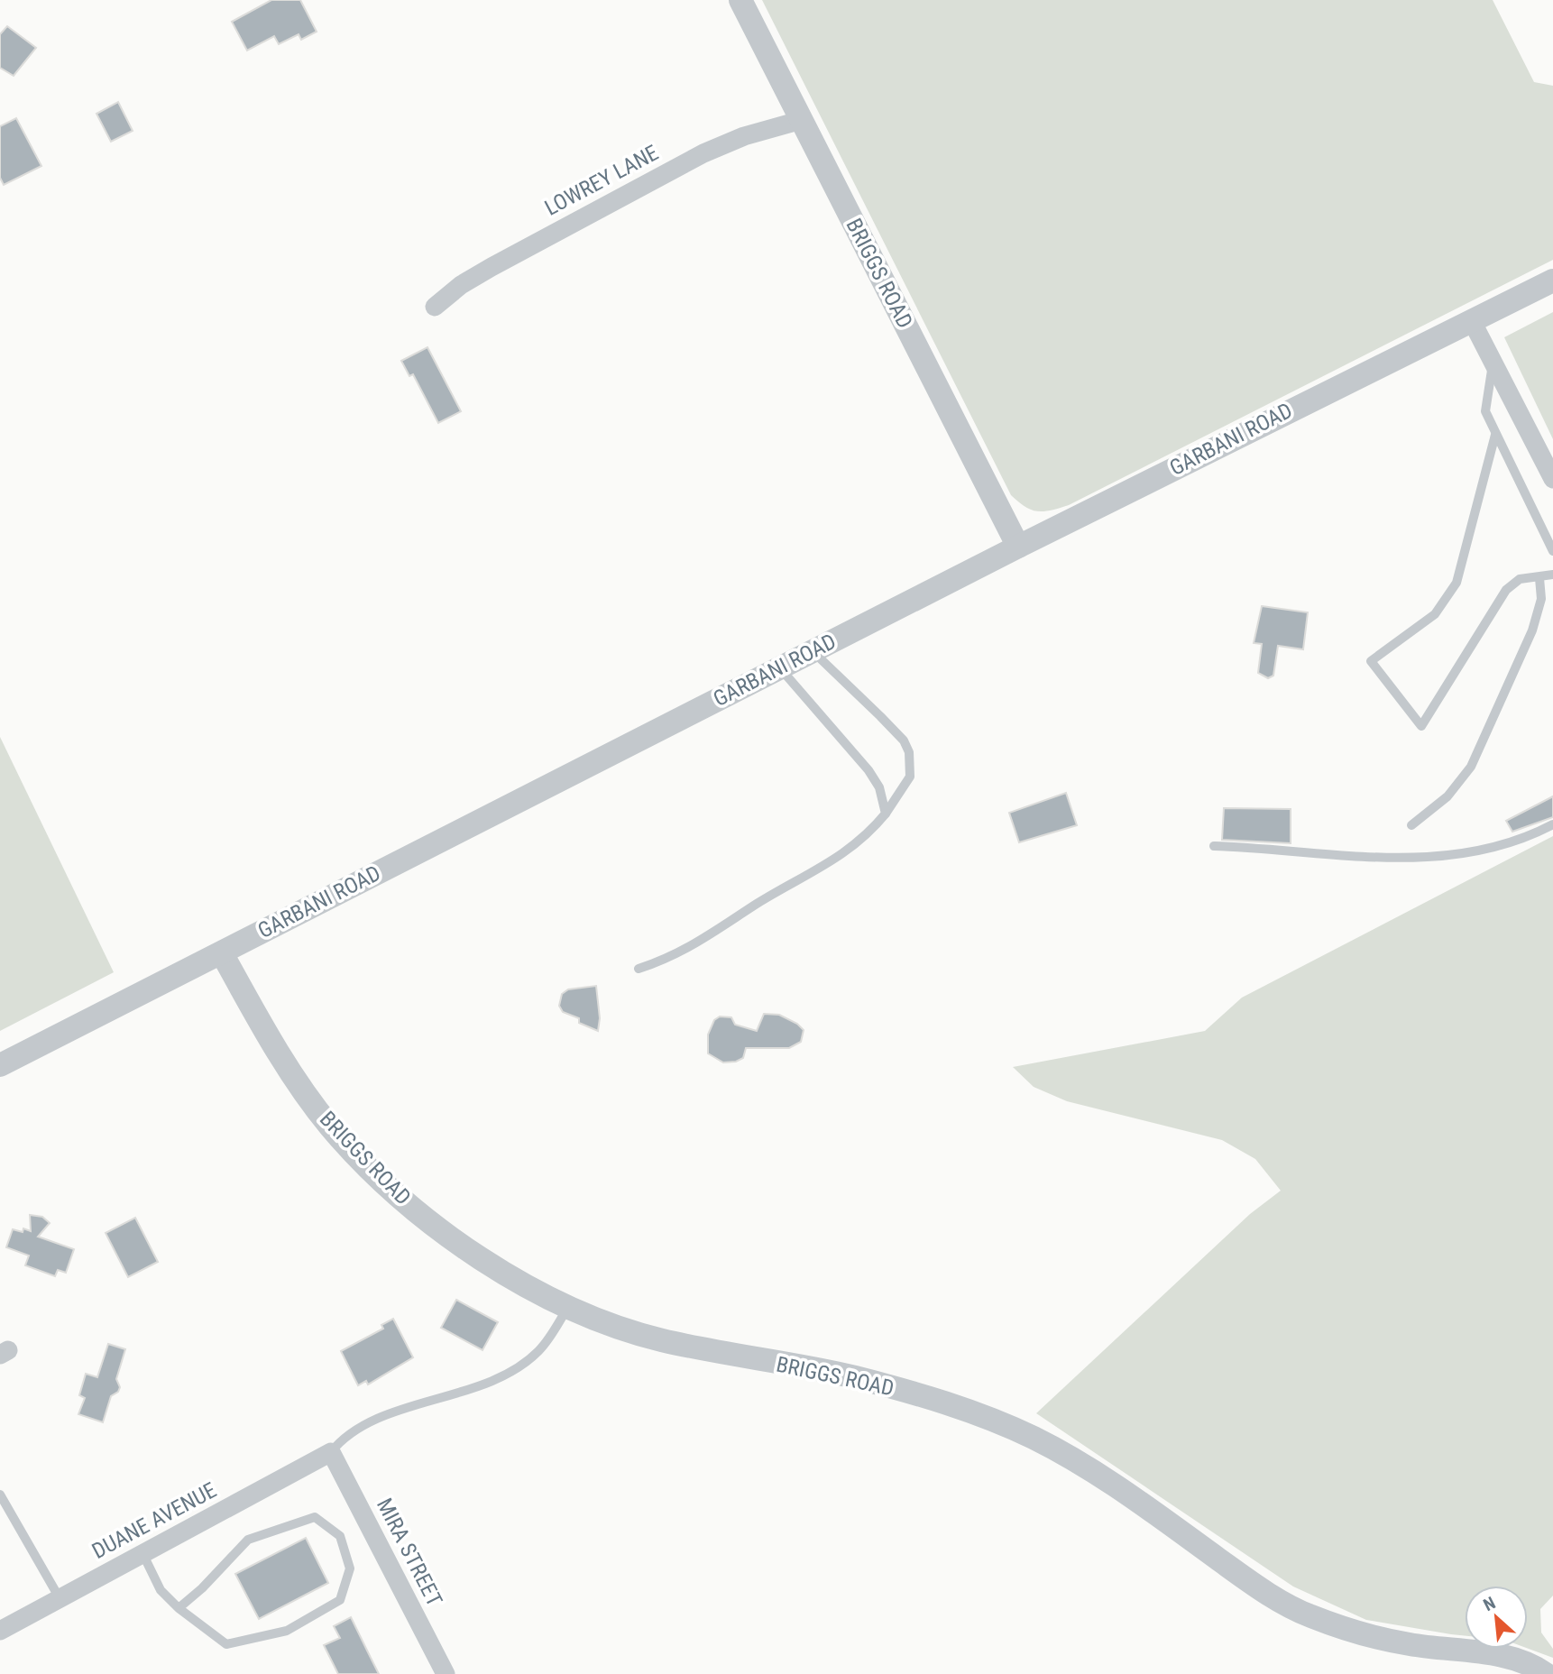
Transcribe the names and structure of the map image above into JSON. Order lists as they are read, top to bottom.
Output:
{
  "streets": {
    "street": [
      "LOWREY LANE",
      "BRIGGS ROAD",
      "GARBANI ROAD",
      "DUANE AVENUE",
      "MIRA STREET"
    ]
  },
  "crossings": [
    ["LOWREY LANE", "BRIGGS ROAD"],
    ["BRIGGS ROAD", "GARBANI ROAD"],
    ["DUANE AVENUE", "MIRA STREET"]
  ],
  "north": "top left"
}
